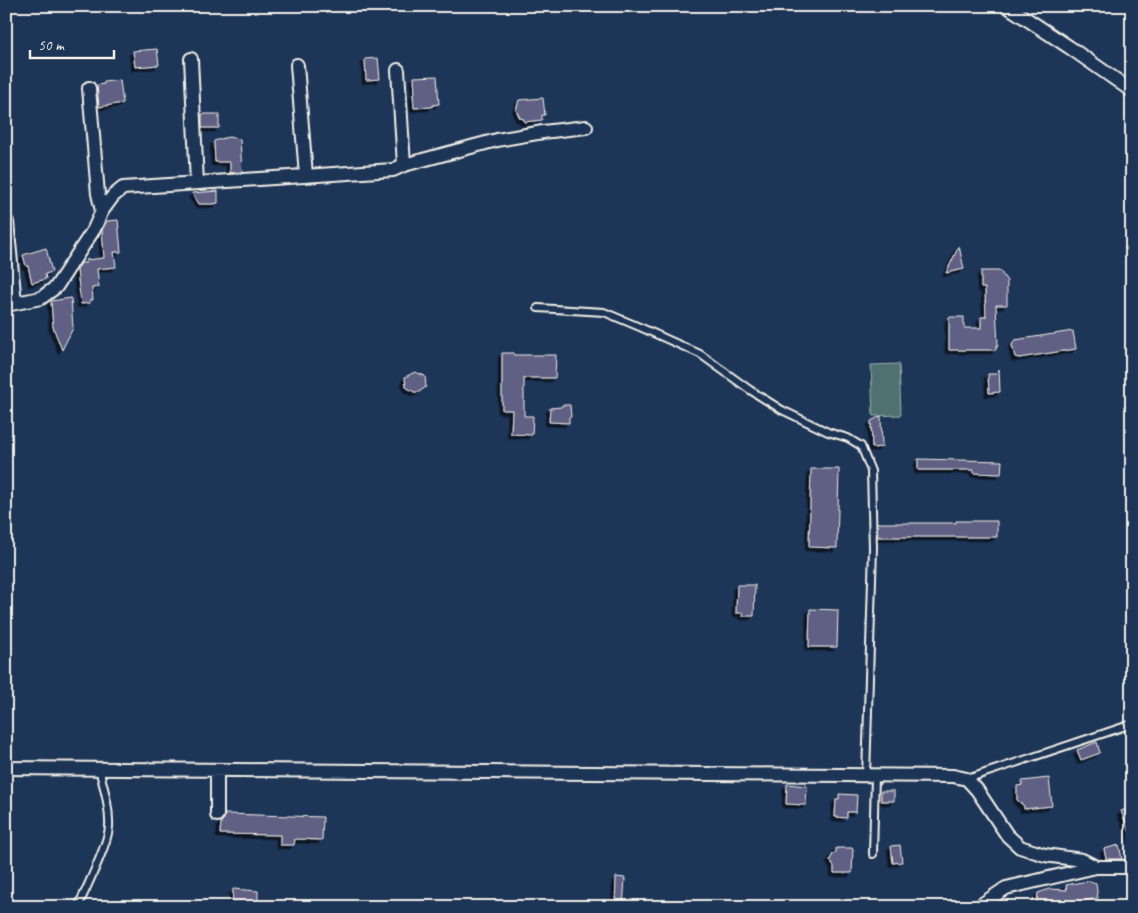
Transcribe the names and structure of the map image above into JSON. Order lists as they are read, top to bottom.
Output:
{
  "scale_bar": "50 m"
}
